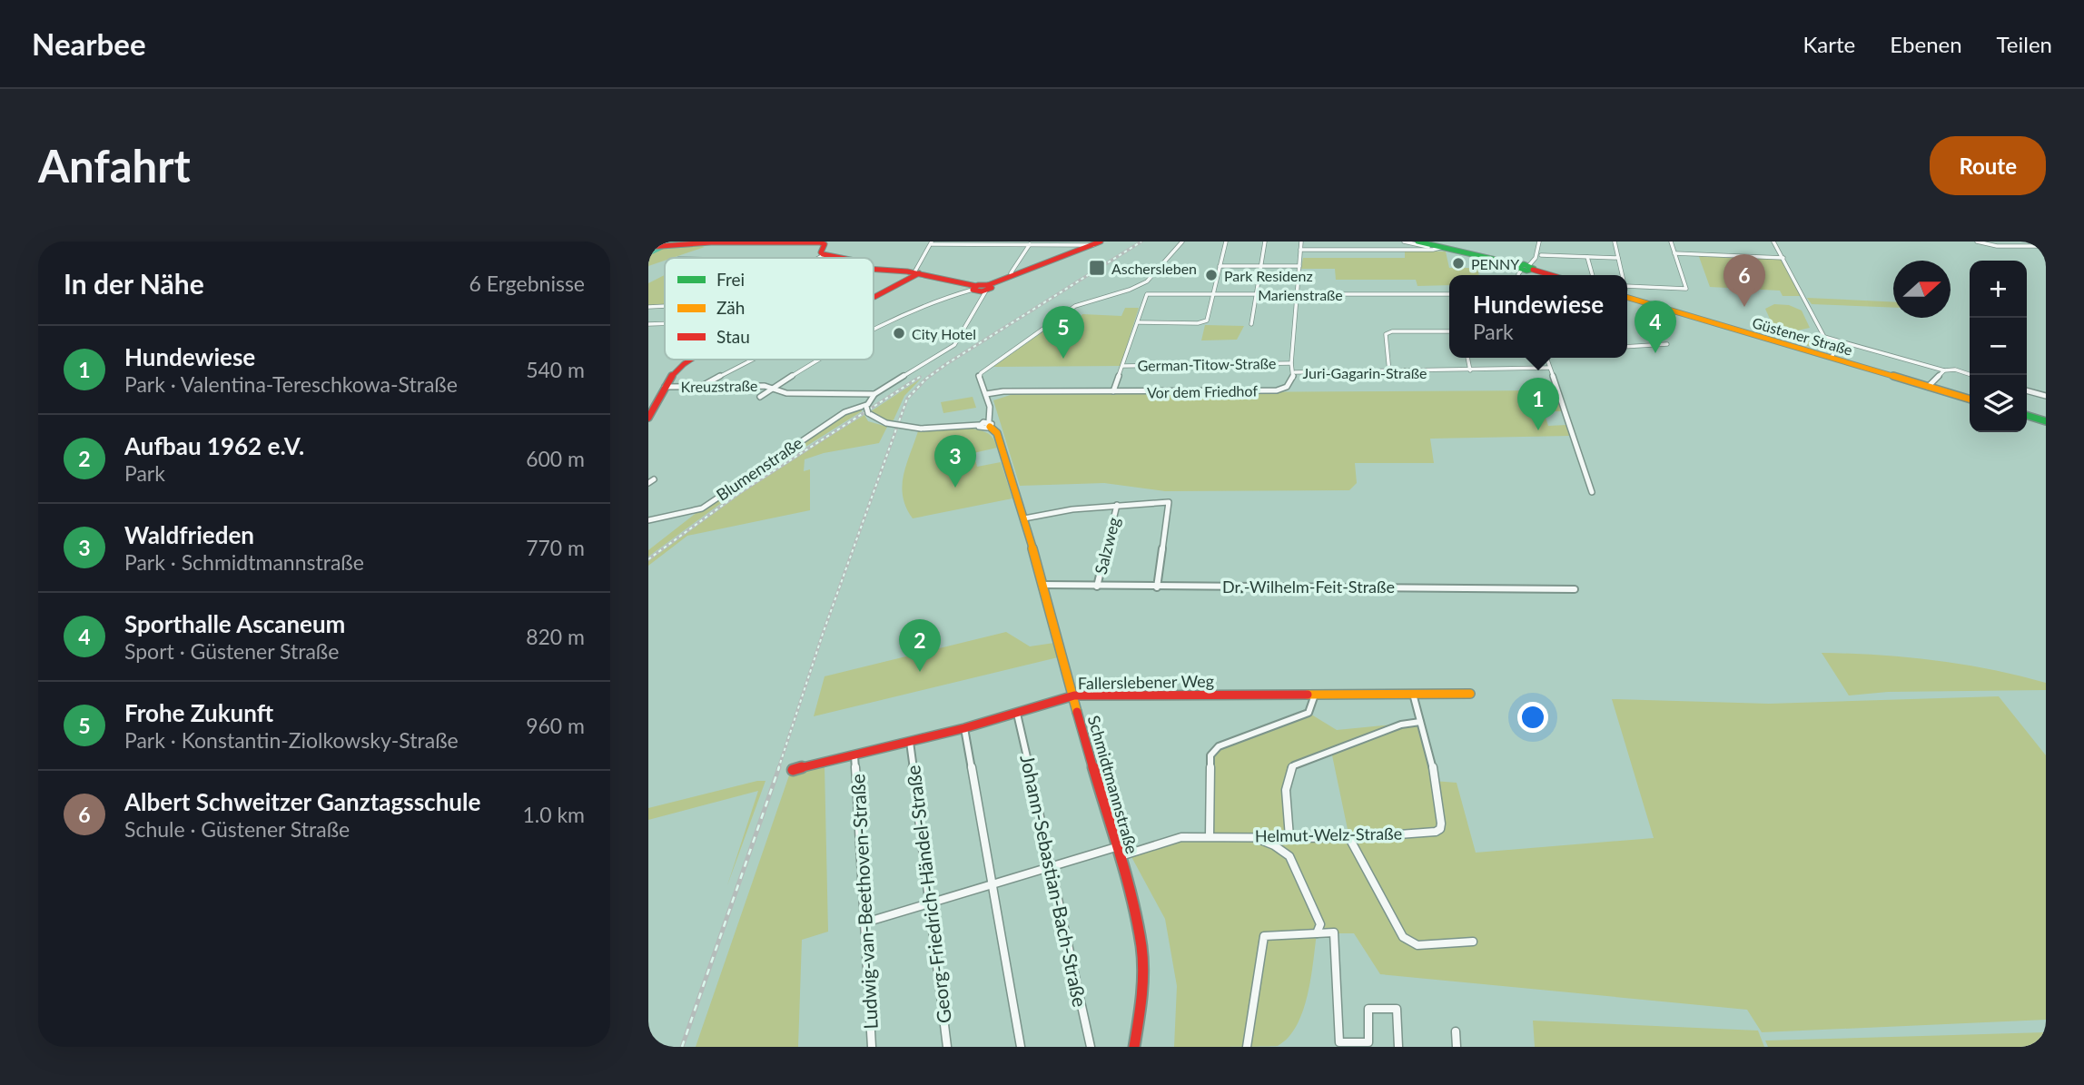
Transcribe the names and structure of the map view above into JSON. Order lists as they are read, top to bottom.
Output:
{
  "streets": {
    "street": [
      "Marienstraße",
      "Güstener Straße",
      "German-Titow-Straße",
      "Juri-Gagarin-Straße",
      "Kreuzstraße",
      "Vor dem Friedhof",
      "Blumenstraße",
      "Salzweg",
      "Dr.-Wilhelm-Feit-Straße",
      "Fallerslebener Weg",
      "Schmidtmannstraße",
      "Helmut-Welz-Straße",
      "Johann-Sebastian-Bach-Straße",
      "Georg-Friedrich-Händel-Straße",
      "Ludwig-van-Beethoven-Straße"
    ]
  },
  "crossings": [
    ["Juri-Gagarin-Straße", "Vor dem Friedhof"],
    ["Vor dem Friedhof", "Schmidtmannstraße"],
    ["Salzweg", "Dr.-Wilhelm-Feit-Straße"],
    ["Dr.-Wilhelm-Feit-Straße", "Schmidtmannstraße"],
    ["Fallerslebener Weg", "Schmidtmannstraße"],
    ["Fallerslebener Weg", "Helmut-Welz-Straße"],
    ["Fallerslebener Weg", "Johann-Sebastian-Bach-Straße"],
    ["Fallerslebener Weg", "Georg-Friedrich-Händel-Straße"],
    ["Fallerslebener Weg", "Ludwig-van-Beethoven-Straße"],
    ["Schmidtmannstraße", "Helmut-Welz-Straße"]
  ],
  "places": {
    "other": ["PENNY", "Park Residenz", "City Hotel"],
    "transit": ["Aschersleben"]
  },
  "legend": ["Frei", "Zäh", "Stau"],
  "north": "right",
  "page": {
    "header": "Nearbee",
    "nav": ["Karte", "Ebenen", "Teilen"],
    "buttons": "Route",
    "title": "Anfahrt",
    "heading": ["In der Nähe", "6 Ergebnisse"],
    "pins": [
      "6",
      "4",
      "5",
      "1",
      "3",
      "2"
    ],
    "map_buttons": ["+", "−"],
    "popup": ["Hundewiese", "Park"],
    "list": [
      {
        "mark": "1",
        "name": "Hundewiese",
        "note": "Park · Valentina-Tereschkowa-Straße",
        "value": "540 m"
      },
      {
        "mark": "2",
        "name": "Aufbau 1962 e.V.",
        "note": "Park",
        "value": "600 m"
      },
      {
        "mark": "3",
        "name": "Waldfrieden",
        "note": "Park · Schmidtmannstraße",
        "value": "770 m"
      },
      {
        "mark": "4",
        "name": "Sporthalle Ascaneum",
        "note": "Sport · Güstener Straße",
        "value": "820 m"
      },
      {
        "mark": "5",
        "name": "Frohe Zukunft",
        "note": "Park · Konstantin-Ziolkowsky-Straße",
        "value": "960 m"
      },
      {
        "mark": "6",
        "name": "Albert Schweitzer Ganztagsschule",
        "note": "Schule · Güstener Straße",
        "value": "1.0 km"
      }
    ]
  }
}
